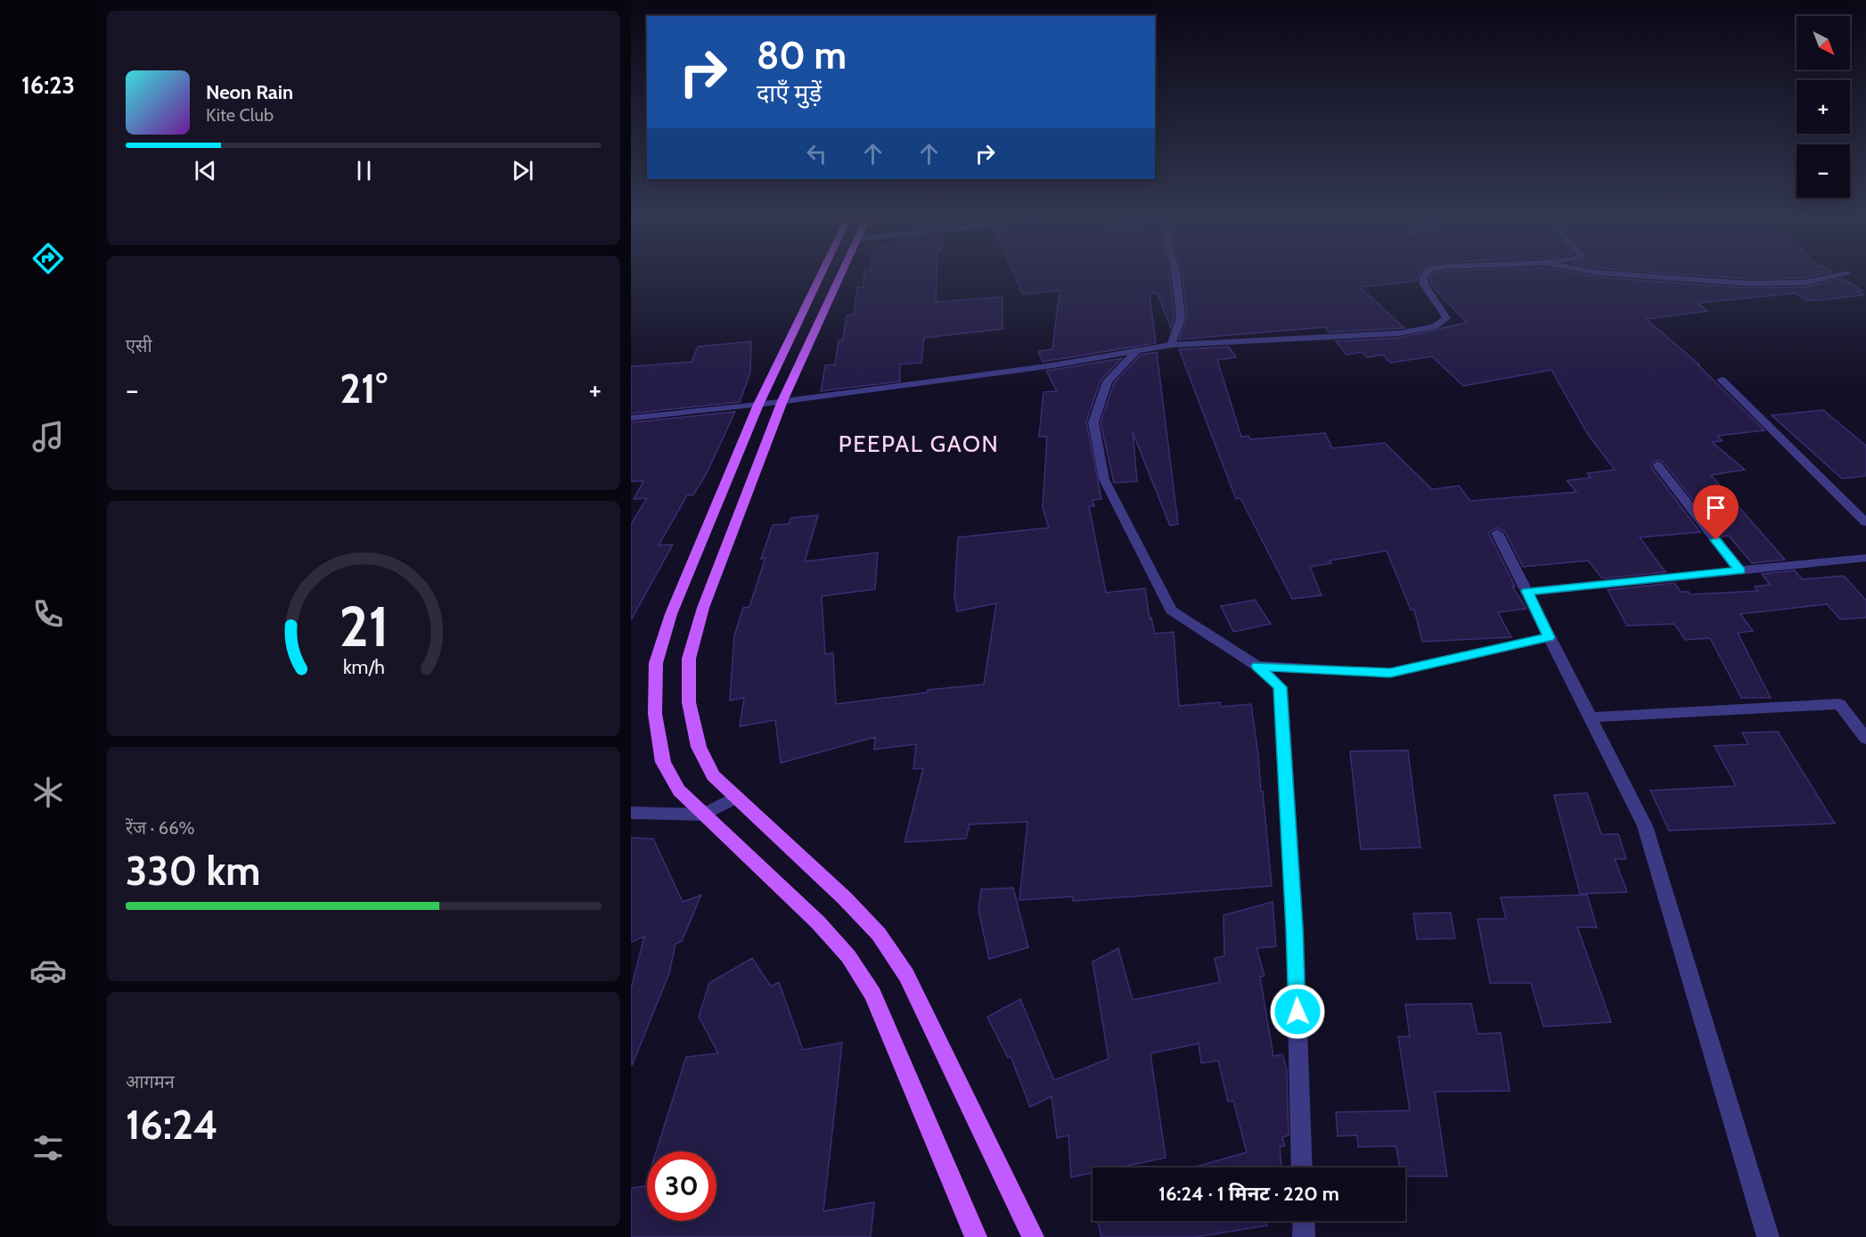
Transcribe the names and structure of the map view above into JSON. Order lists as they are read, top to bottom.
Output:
{
  "districts": ["PEEPAL GAON"],
  "north": "bottom right",
  "page": {
    "tabs": "16:23",
    "map_buttons": ["+", "−"],
    "turn": ["80 m", "दाएँ मुड़ें"],
    "song": ["Neon Rain", "Kite Club"],
    "tile": [
      "एसी",
      ["रेंज · 66%", "330 km"],
      ["आगमन", "16:24"]
    ],
    "heat": ["−", "21°", "+"],
    "limit": "30",
    "trip": "16:24 · 1 मिनट · 220 m",
    "gauge": ["21", "km/h"]
  }
}
